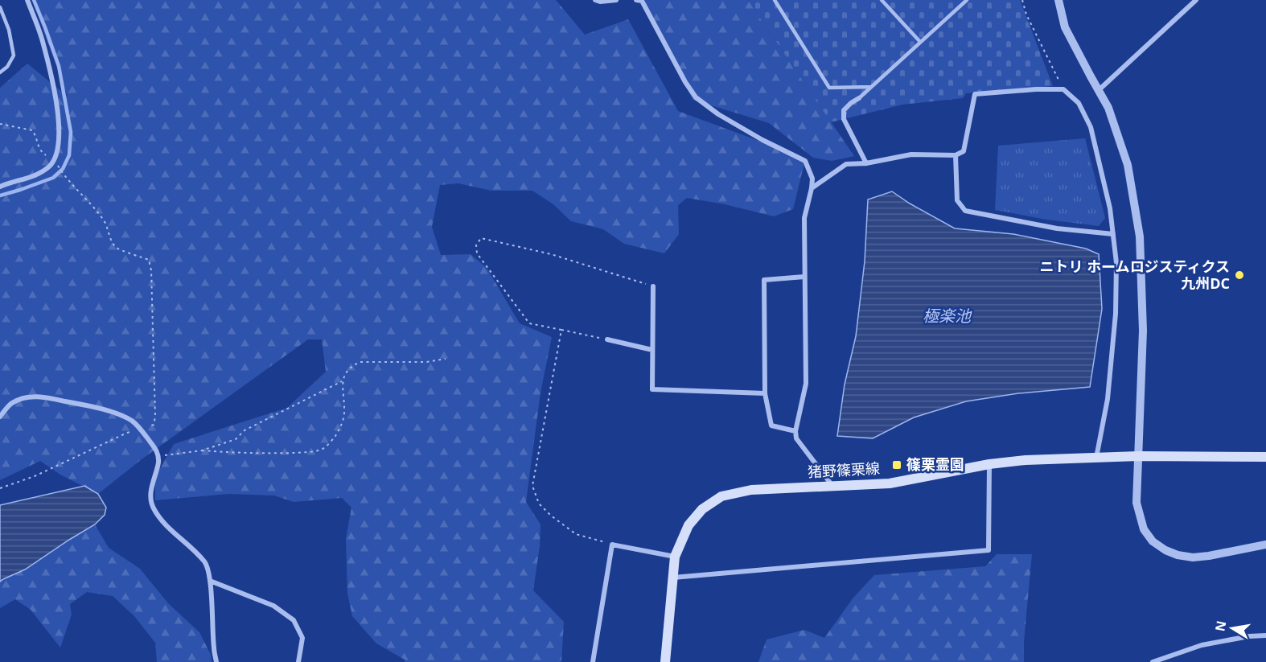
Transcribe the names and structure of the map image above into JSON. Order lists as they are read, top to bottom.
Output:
{
  "streets": {
    "main road": ["猪野篠栗線"]
  },
  "water": ["極楽池"],
  "places": {
    "other": ["ニトリ ホームロジスティクス 九州DC"],
    "transit": ["篠栗霊園"]
  },
  "north": "left"
}
